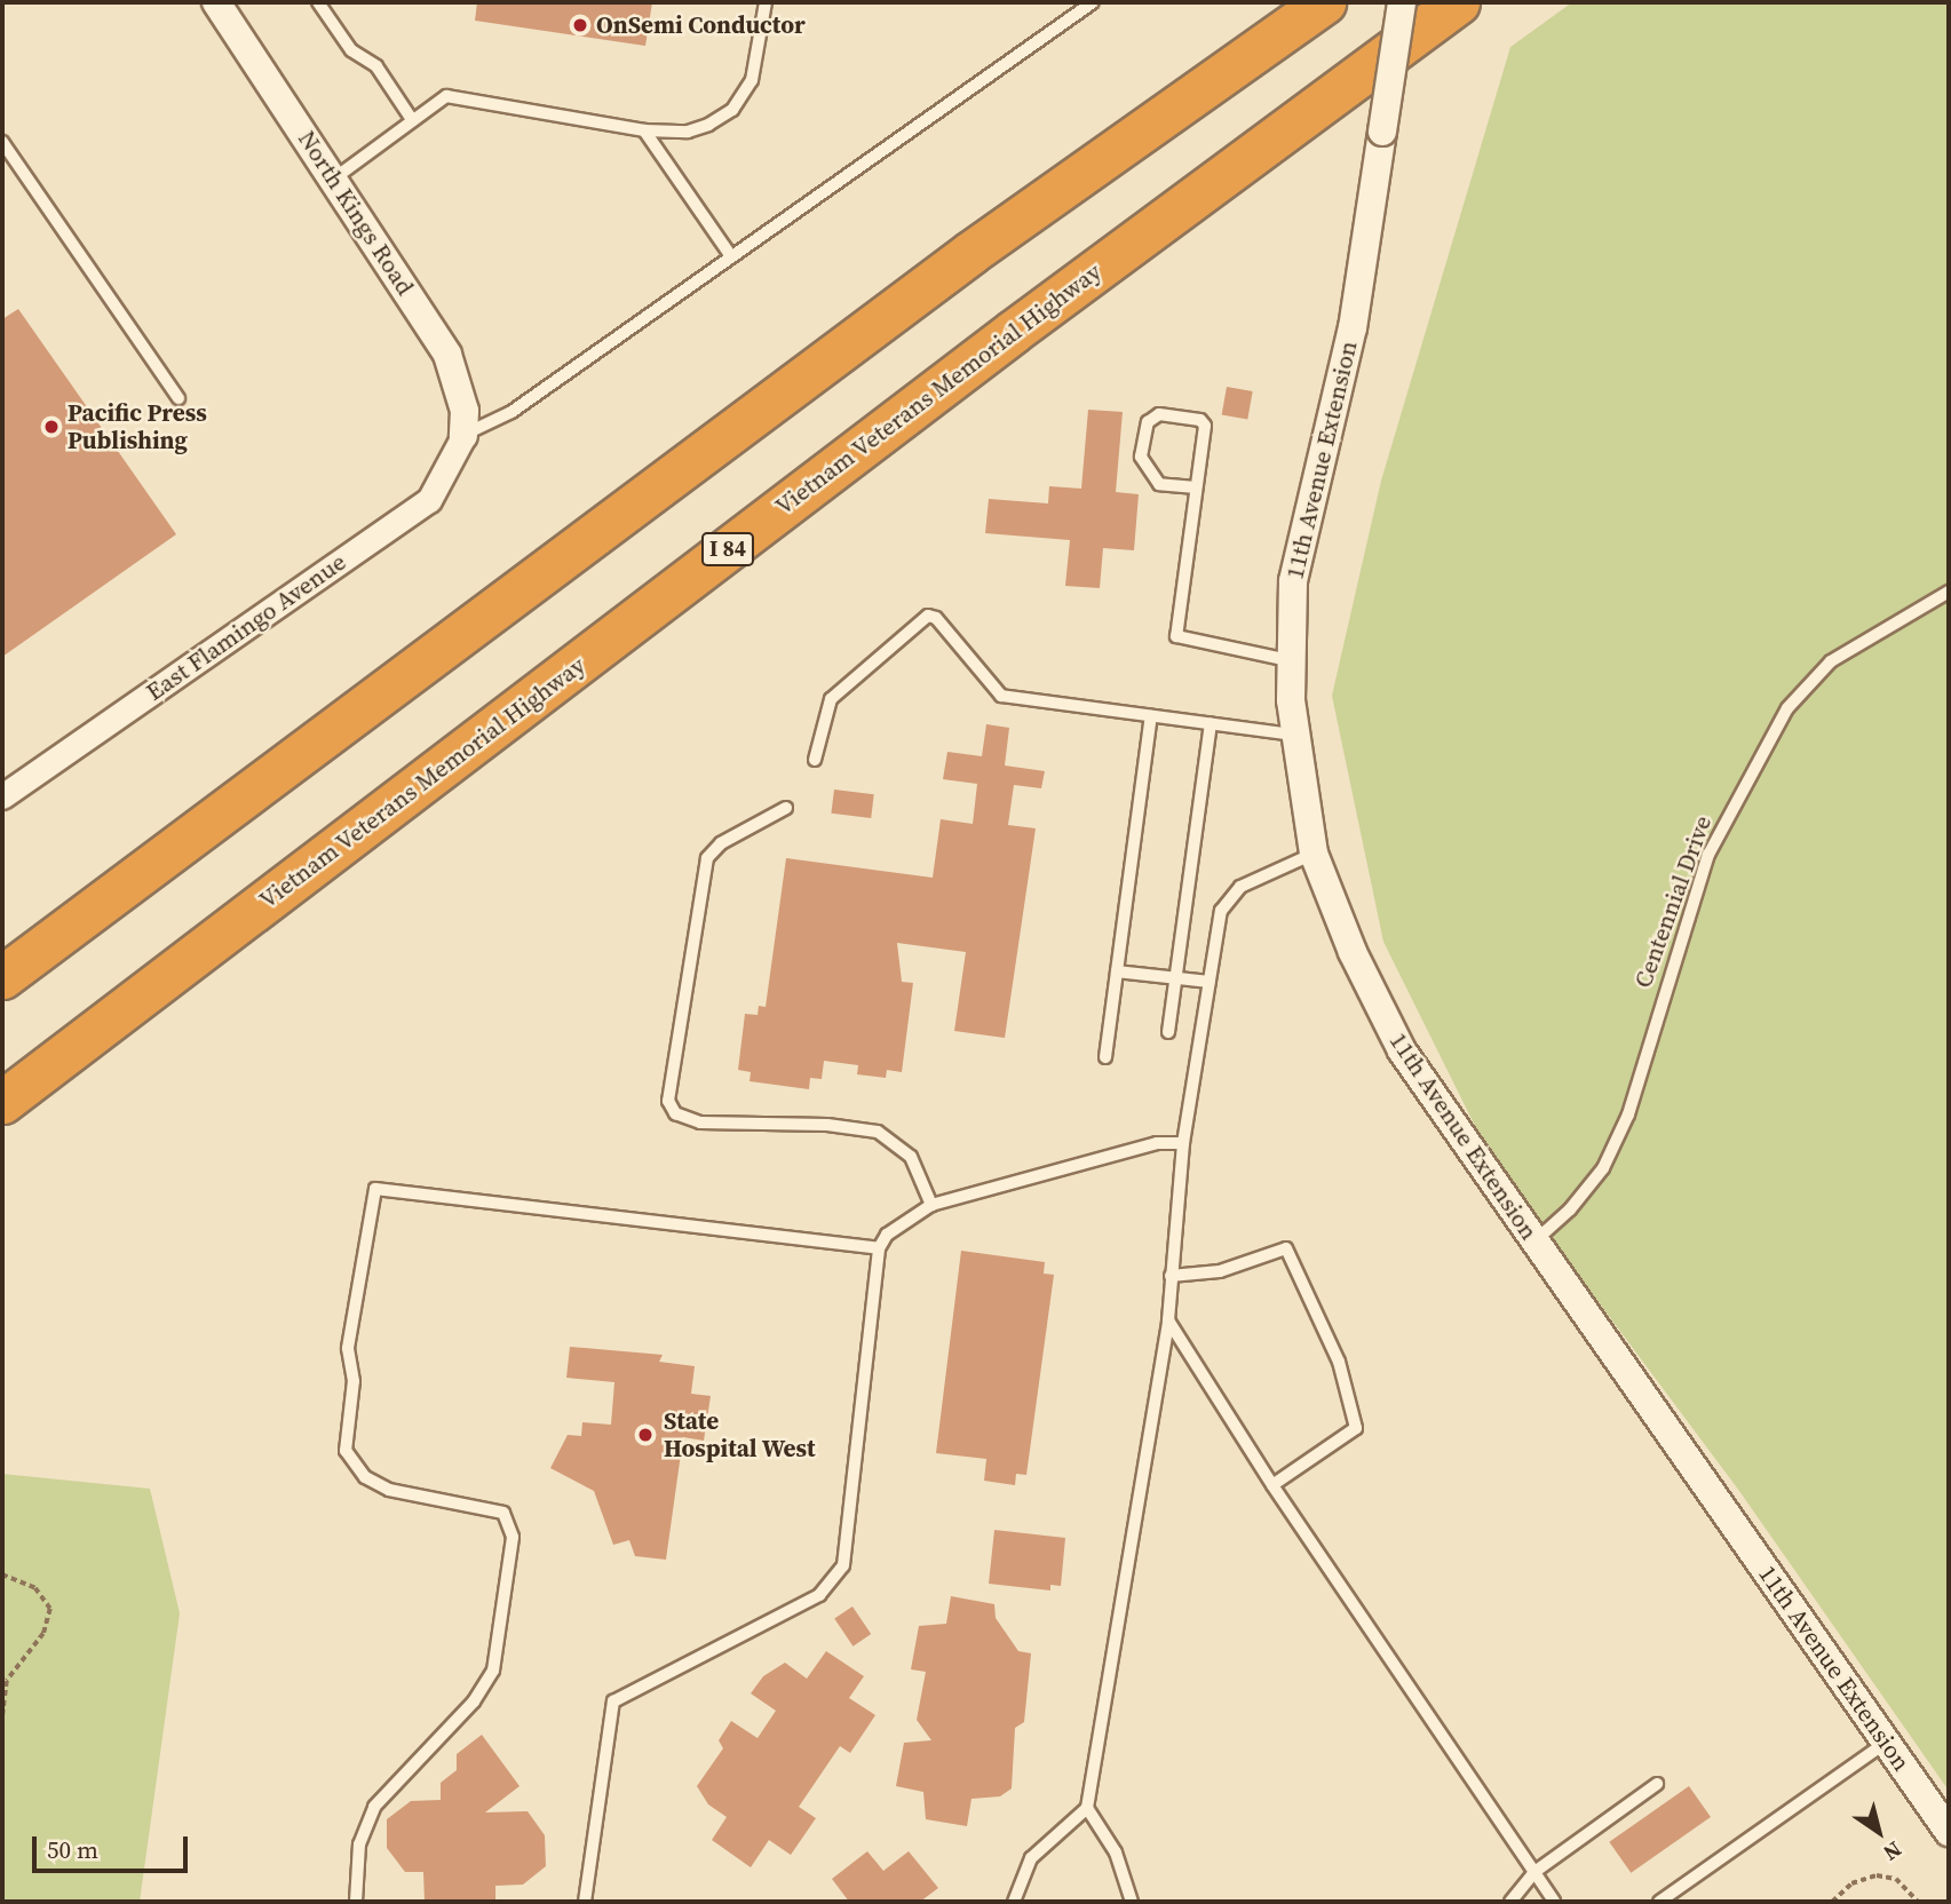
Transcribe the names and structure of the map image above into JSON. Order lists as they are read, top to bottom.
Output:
{
  "streets": {
    "highway": ["Vietnam Veterans Memorial Highway", "I 84"],
    "street": ["North Kings Road", "11th Avenue Extension", "East Flamingo Avenue"],
    "lane": ["Centennial Drive"]
  },
  "crossings": [
    ["North Kings Road", "East Flamingo Avenue"],
    ["11th Avenue Extension", "Centennial Drive"]
  ],
  "places": ["OnSemi Conductor", "Pacific Press Publishing", "State Hospital West"],
  "scale_bar": "50 m",
  "north": "bottom right"
}
